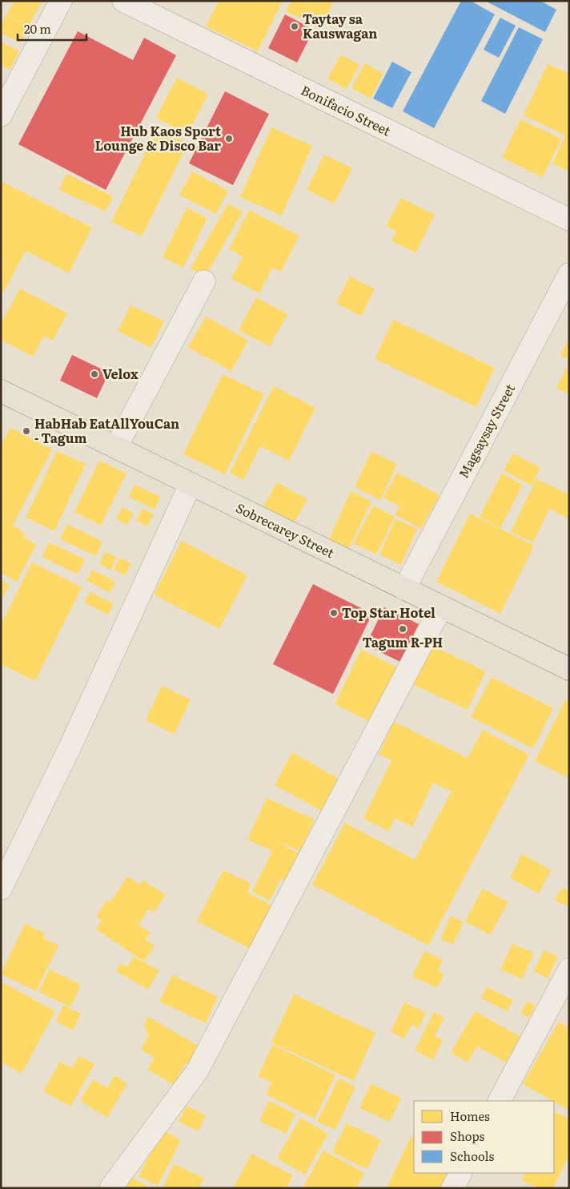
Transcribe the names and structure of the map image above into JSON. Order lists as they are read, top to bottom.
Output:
{
  "streets": {
    "main road": ["Sobrecarey Street"],
    "street": ["Bonifacio Street", "Magsaysay Street"]
  },
  "crossings": [
    ["Magsaysay Street", "Sobrecarey Street"]
  ],
  "places": [
    "Taytay sa Kauswagan",
    "Hub Kaos Sport Lounge & Disco Bar",
    "Velox",
    "HabHab EatAllYouCan - Tagum",
    "Top Star Hotel",
    "Tagum R-PH"
  ],
  "legend": ["Homes", "Shops", "Schools"],
  "scale_bar": "20 m"
}
